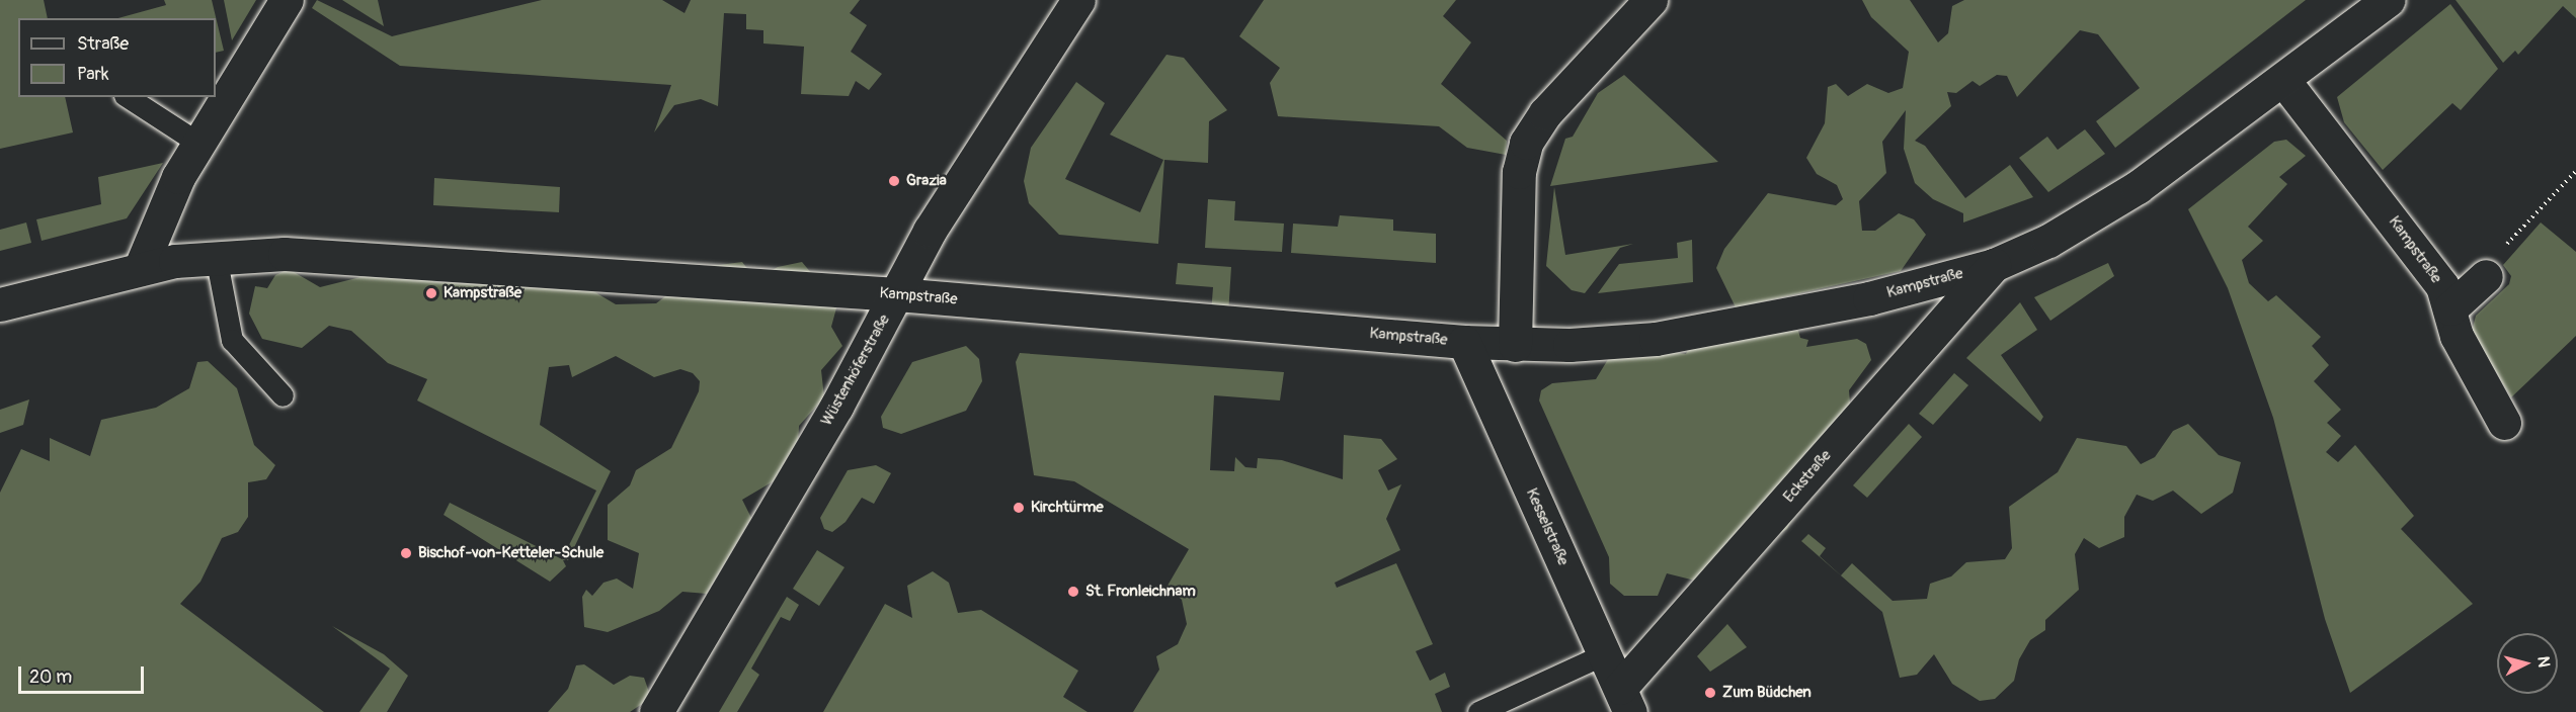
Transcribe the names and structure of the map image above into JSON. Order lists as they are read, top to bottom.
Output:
{
  "streets": {
    "street": [
      "Kampstraße",
      "Wüstenhöferstraße",
      "Eckstraße",
      "Kesselstraße"
    ]
  },
  "crossings": [
    ["Kampstraße", "Wüstenhöferstraße"],
    ["Kampstraße", "Eckstraße"],
    ["Kampstraße", "Kesselstraße"],
    ["Eckstraße", "Kesselstraße"]
  ],
  "places": [
    "Grazia",
    "Kampstraße",
    "Kirchtürme",
    "Bischof-von-Ketteler-Schule",
    "St. Fronleichnam",
    "Zum Büdchen"
  ],
  "legend": ["Straße", "Park"],
  "scale_bar": "20 m",
  "north": "right"
}
